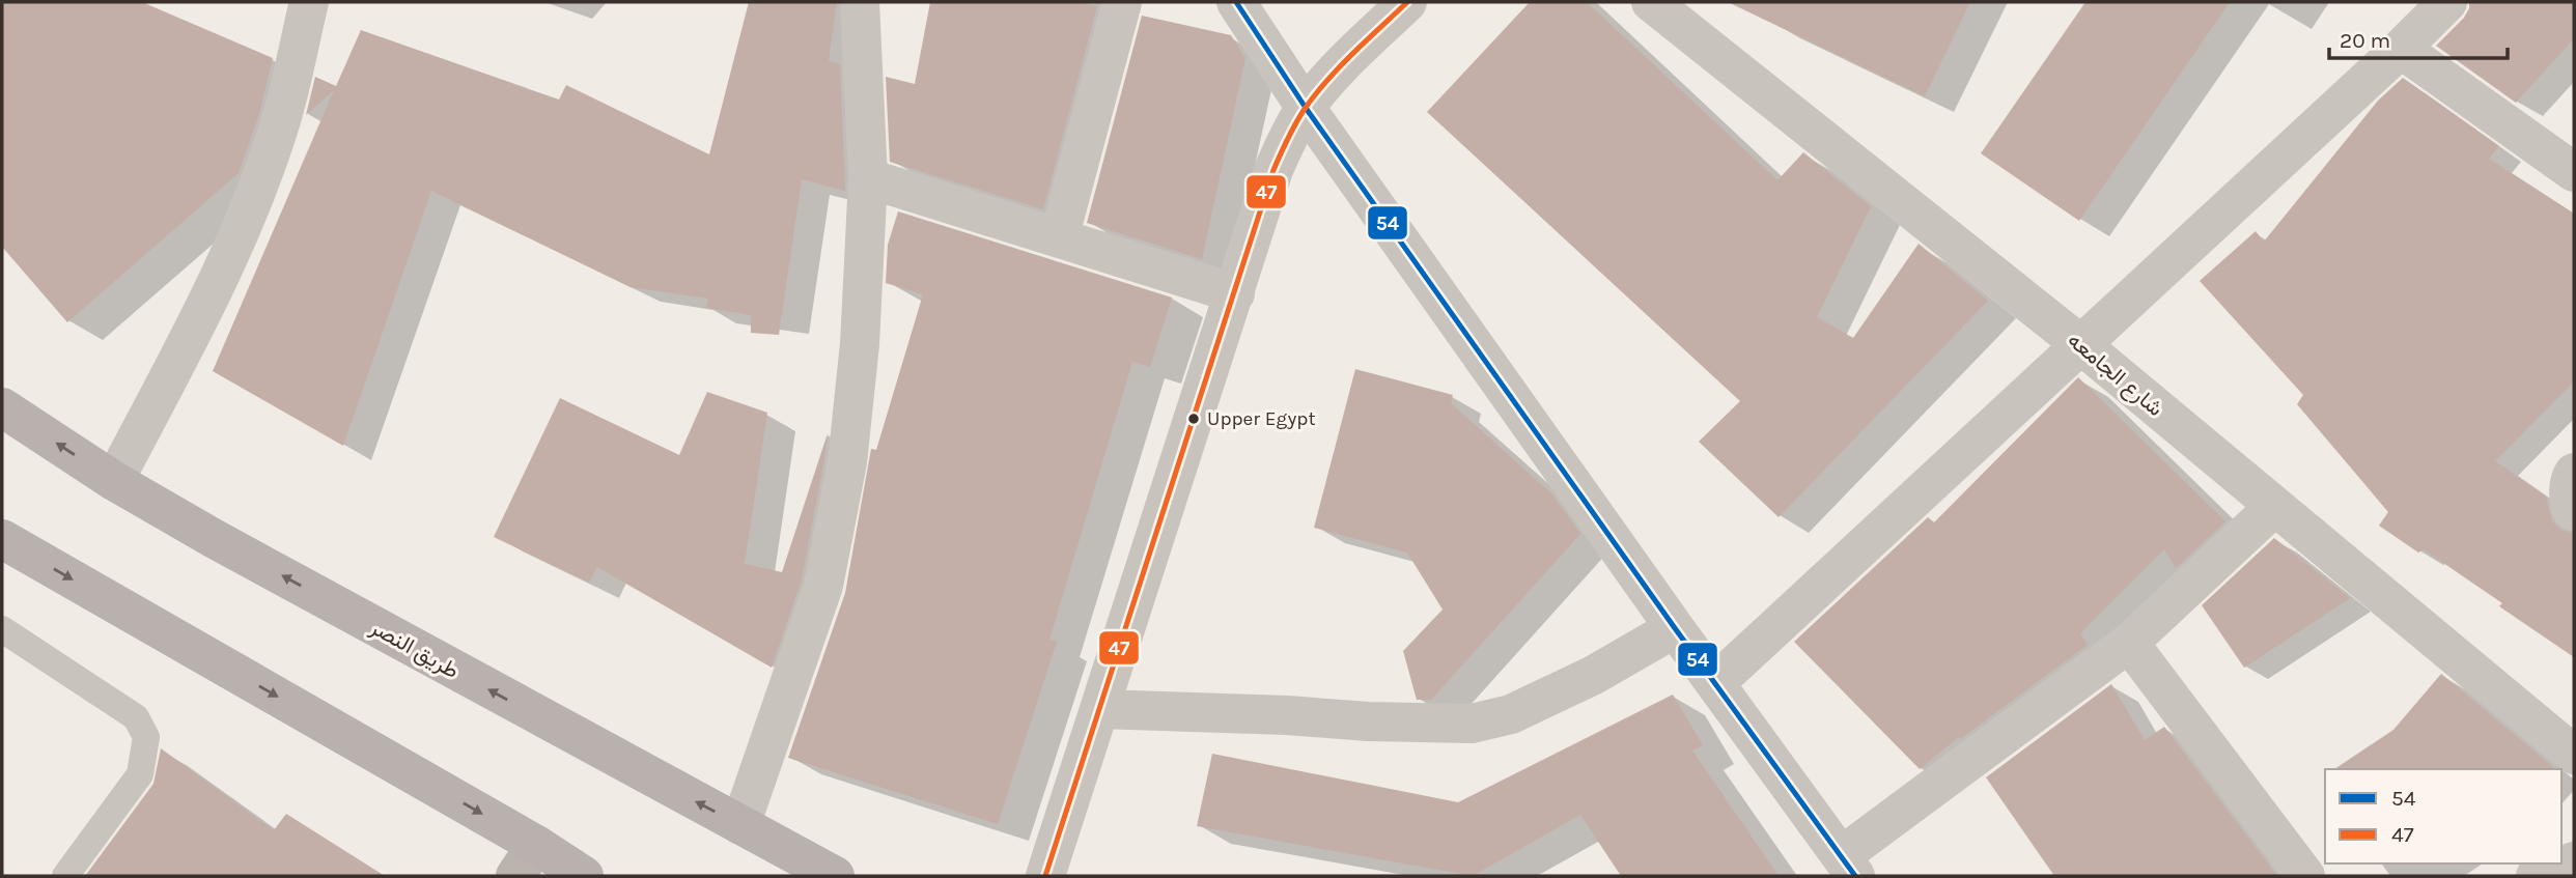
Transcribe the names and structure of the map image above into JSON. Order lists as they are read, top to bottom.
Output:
{
  "streets": {
    "main road": ["طريق النصر"],
    "street": ["شارع الجامعه"]
  },
  "places": ["Upper Egypt"],
  "lines": ["transit line 54", "transit line 47"],
  "legend": ["54", "47"],
  "scale_bar": "20 m"
}
